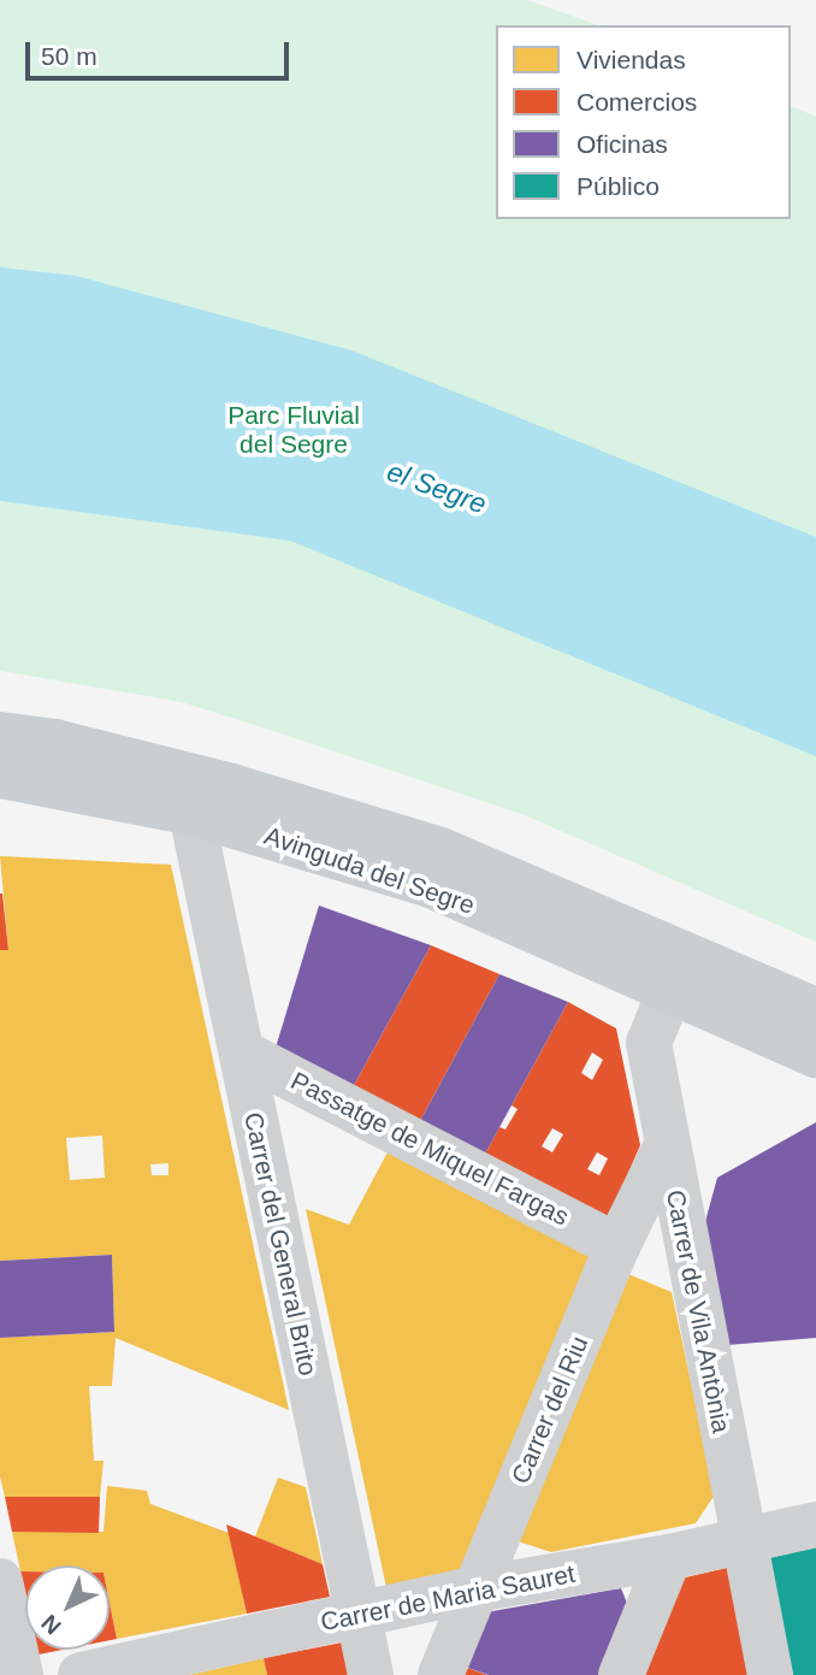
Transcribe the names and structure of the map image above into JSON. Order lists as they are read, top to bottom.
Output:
{
  "streets": {
    "main road": ["Avinguda del Segre"],
    "street": [
      "Passatge de Miquel Fargas",
      "Carrer del General Brito",
      "Carrer de Vila Antònia",
      "Carrer del Riu",
      "Carrer de Maria Sauret"
    ]
  },
  "crossings": [
    ["Avinguda del Segre", "Carrer del General Brito"],
    ["Avinguda del Segre", "Carrer de Vila Antònia"],
    ["Passatge de Miquel Fargas", "Carrer del General Brito"],
    ["Passatge de Miquel Fargas", "Carrer del Riu"],
    ["Carrer del General Brito", "Carrer de Maria Sauret"],
    ["Carrer de Vila Antònia", "Carrer del Riu"],
    ["Carrer de Vila Antònia", "Carrer de Maria Sauret"],
    ["Carrer del Riu", "Carrer de Maria Sauret"]
  ],
  "water": ["el Segre"],
  "parks": ["Parc Fluvial del Segre"],
  "legend": [
    "Viviendas",
    "Comercios",
    "Oficinas",
    "Público"
  ],
  "scale_bar": "50 m",
  "north": "bottom left"
}
